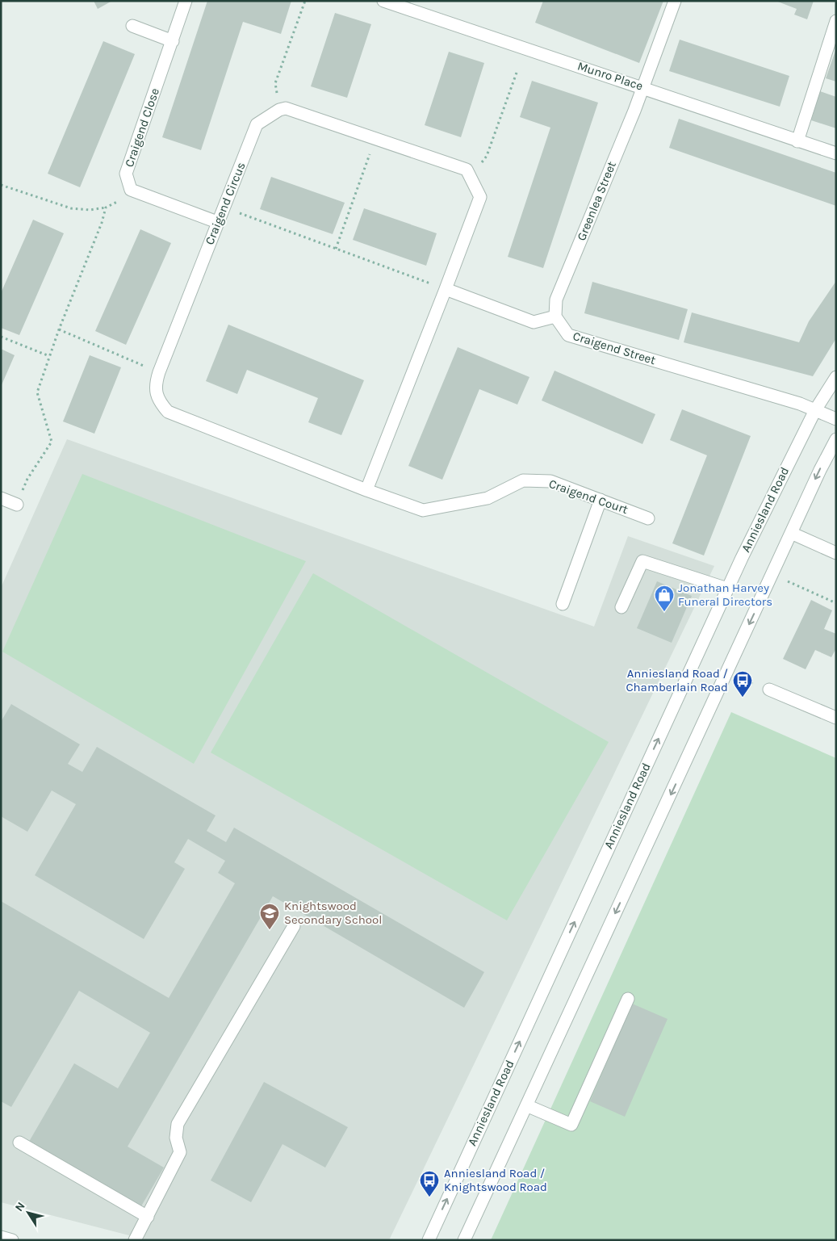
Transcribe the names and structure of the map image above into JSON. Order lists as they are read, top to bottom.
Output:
{
  "streets": {
    "street": [
      "Munro Place",
      "Craigend Close",
      "Greenlea Street",
      "Craigend Circus",
      "Craigend Street",
      "Craigend Court",
      "Anniesland Road"
    ]
  },
  "crossings": [
    ["Munro Place", "Greenlea Street"],
    ["Greenlea Street", "Craigend Street"],
    ["Craigend Circus", "Craigend Court"],
    ["Craigend Street", "Anniesland Road"]
  ],
  "places": {
    "shop": ["Jonathan Harvey Funeral Directors"],
    "bus stop": ["Anniesland Road / Chamberlain Road", "Anniesland Road / Knightswood Road"],
    "school or university": ["Knightswood Secondary School"]
  },
  "north": "top left"
}
